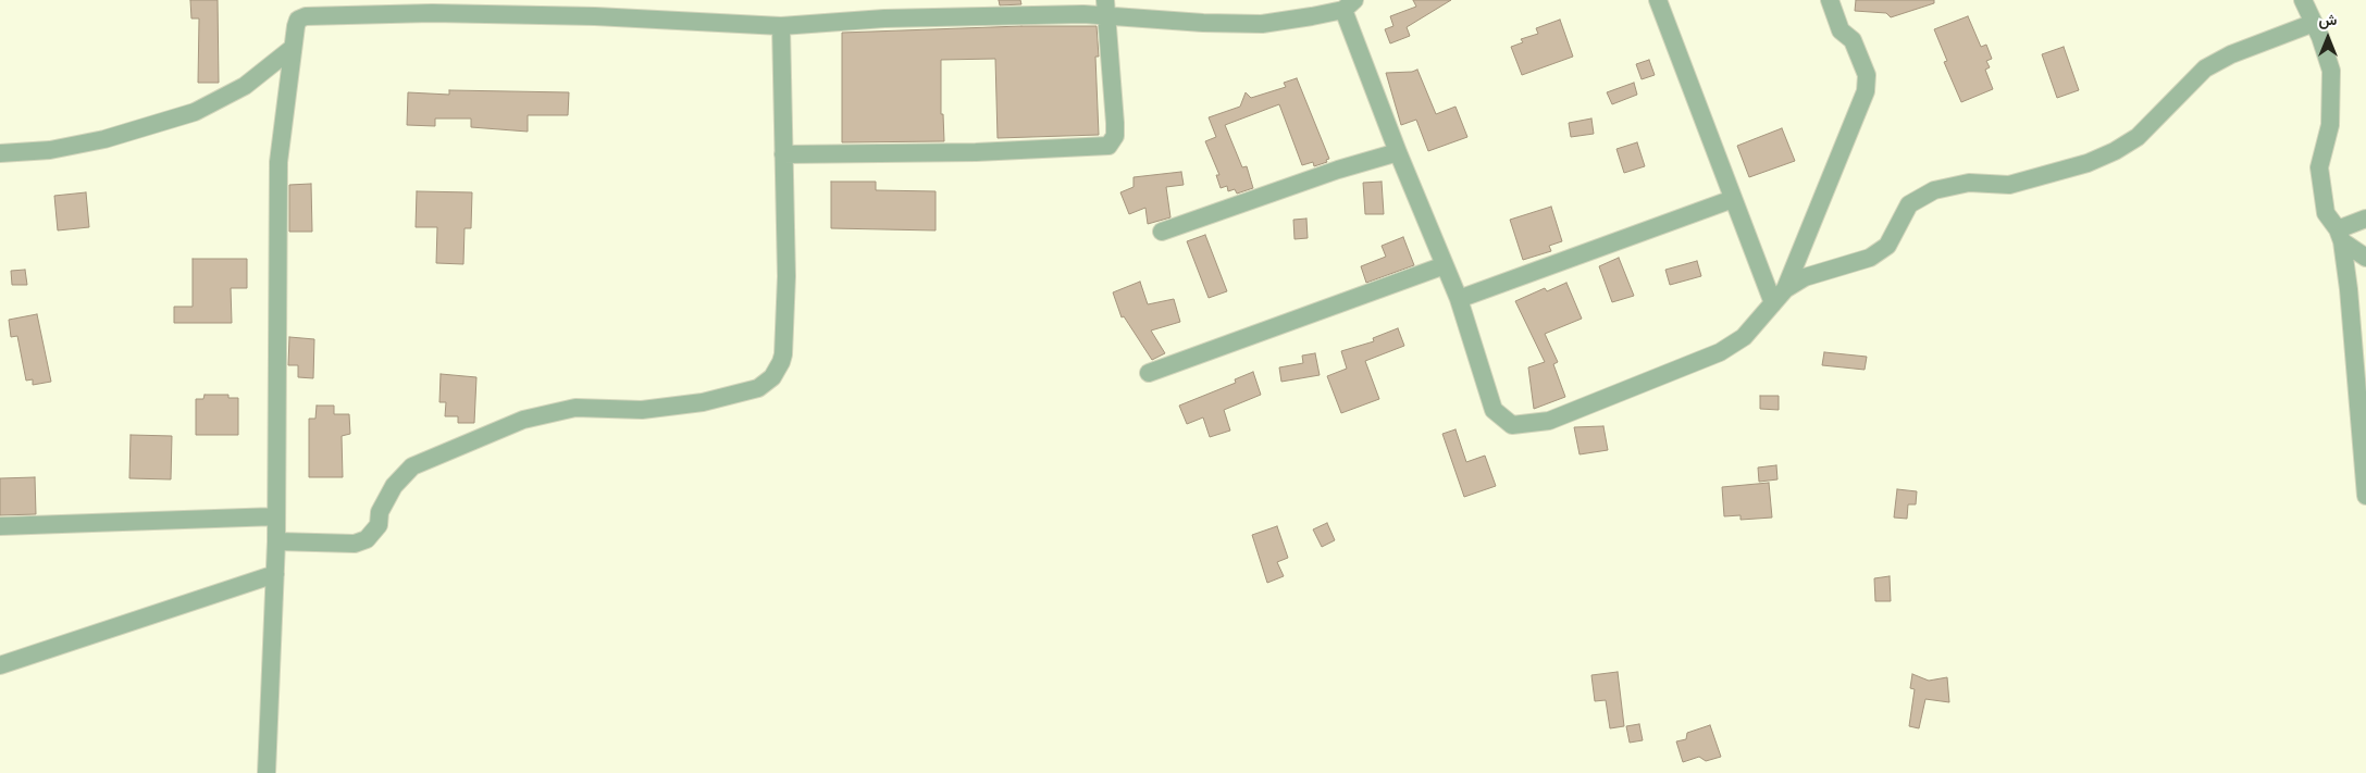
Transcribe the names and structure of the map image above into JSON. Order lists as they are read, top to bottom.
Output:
{
  "north": "top"
}
